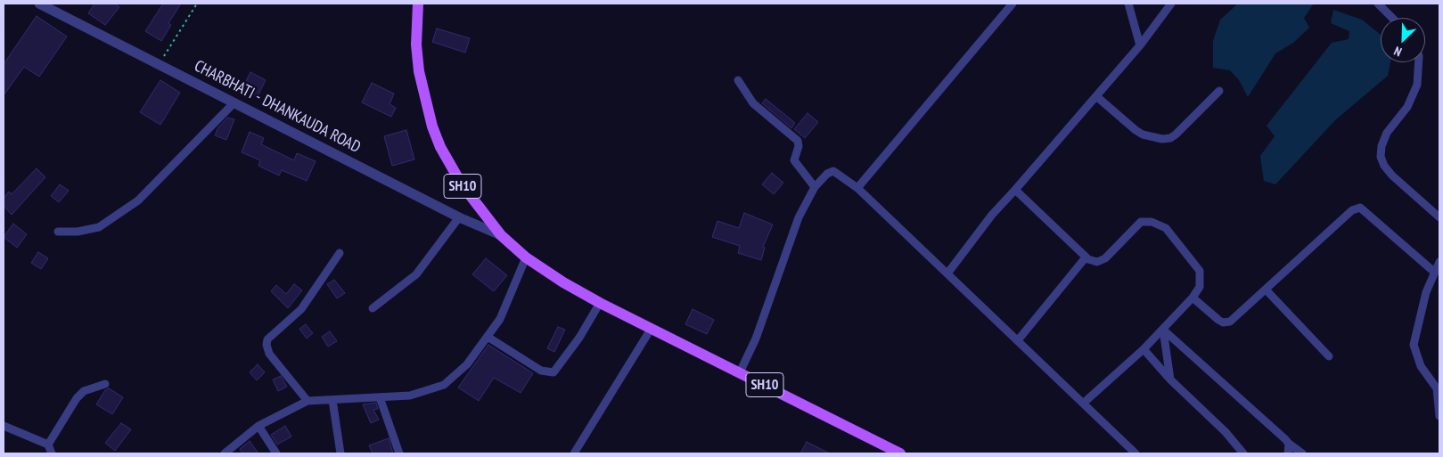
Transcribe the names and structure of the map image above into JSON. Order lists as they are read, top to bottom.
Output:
{
  "streets": {
    "main road": ["SH10"],
    "street": ["CHARBHATI - DHANKAUDA ROAD"]
  },
  "crossings": [
    ["CHARBHATI - DHANKAUDA ROAD", "SH10"]
  ],
  "north": "bottom left"
}
